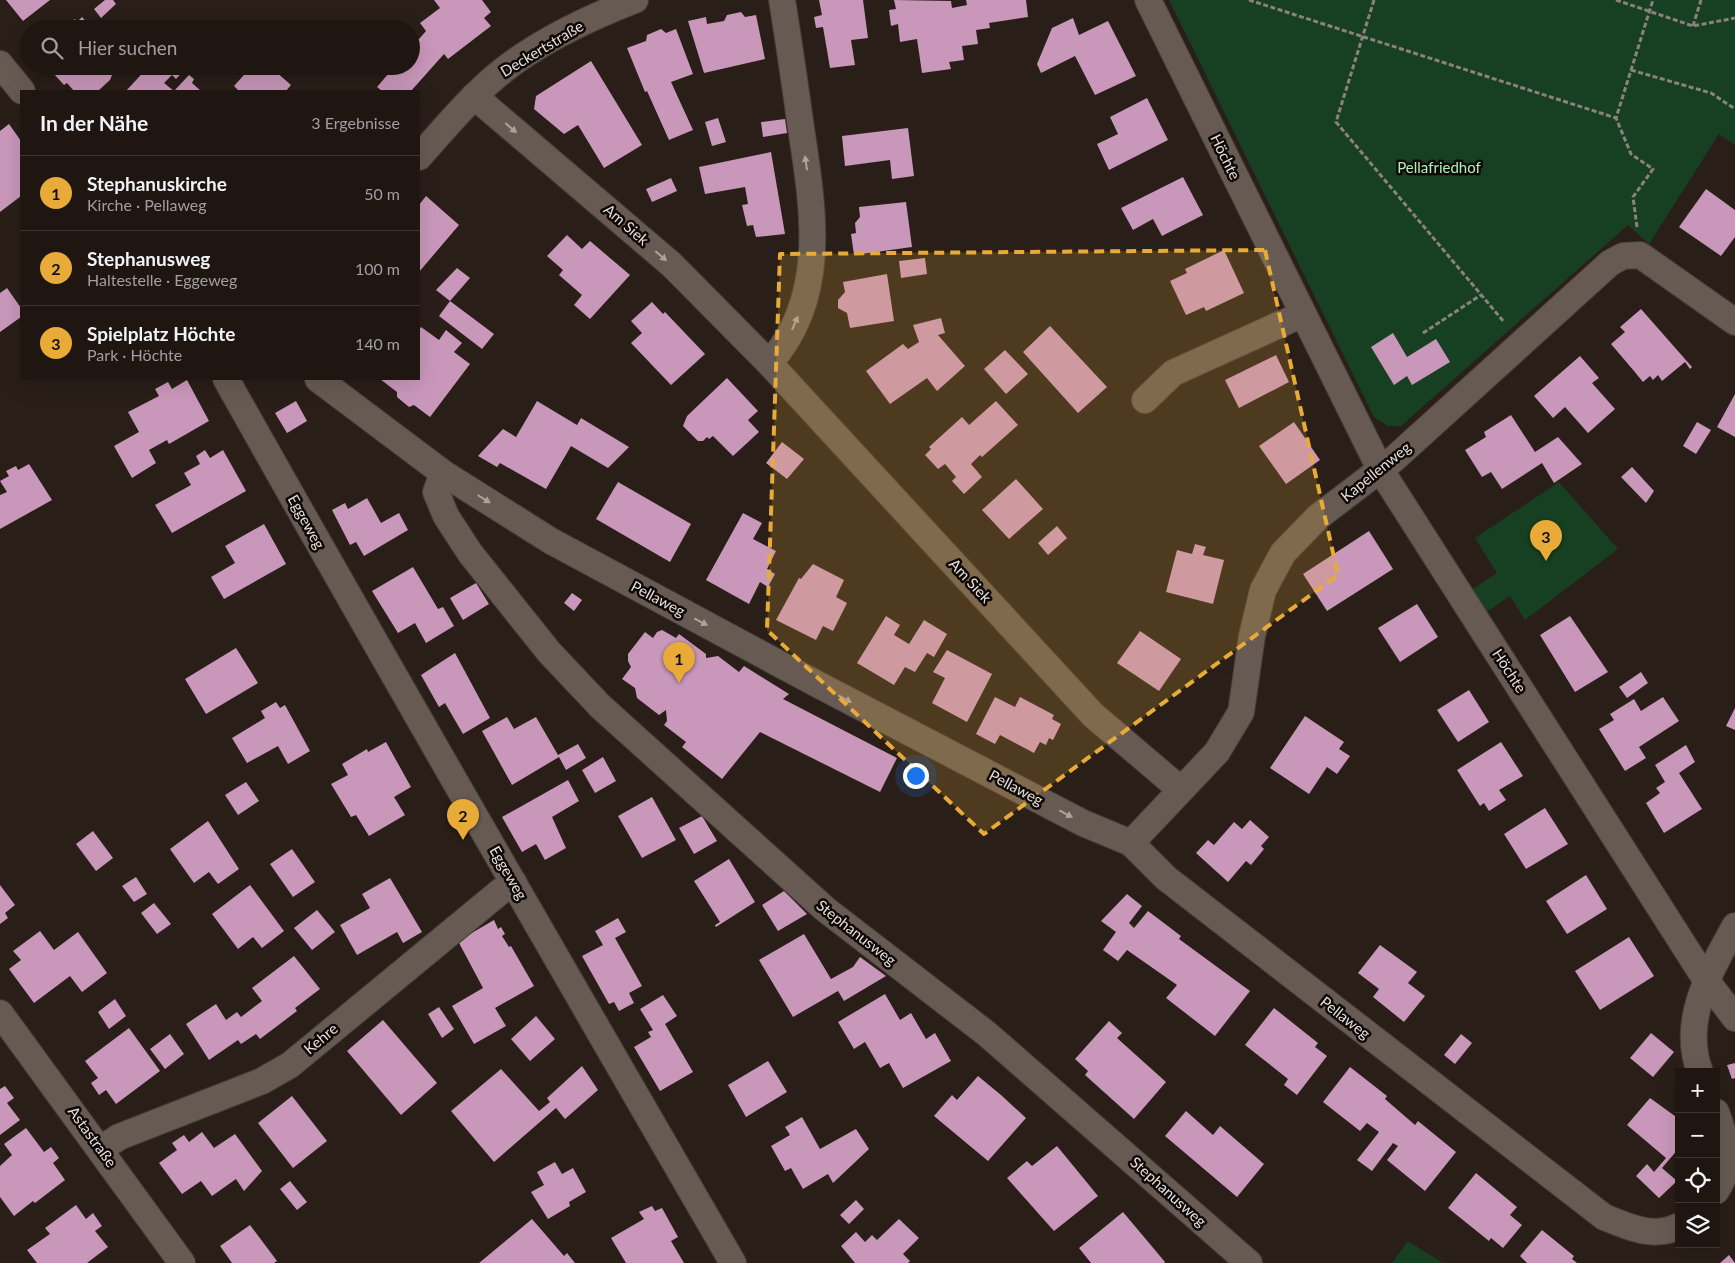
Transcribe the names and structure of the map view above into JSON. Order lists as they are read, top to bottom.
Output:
{
  "streets": {
    "street": [
      "Deckertstraße",
      "Höchte",
      "Am Siek",
      "Kapellenweg",
      "Eggeweg",
      "Pellaweg",
      "Stephanusweg",
      "Kehre",
      "Astastraße"
    ]
  },
  "crossings": [
    ["Deckertstraße", "Am Siek"],
    ["Höchte", "Kapellenweg"],
    ["Am Siek", "Kapellenweg"],
    ["Kapellenweg", "Pellaweg"],
    ["Eggeweg", "Kehre"],
    ["Pellaweg", "Stephanusweg"],
    ["Kehre", "Astastraße"]
  ],
  "one_way": ["Am Siek", "Pellaweg"],
  "parks": ["Pellafriedhof"],
  "page": {
    "search": "Hier suchen",
    "heading": ["In der Nähe", "3 Ergebnisse"],
    "list": [
      {
        "mark": "1",
        "name": "Stephanuskirche",
        "note": "Kirche · Pellaweg",
        "value": "50 m"
      },
      {
        "mark": "2",
        "name": "Stephanusweg",
        "note": "Haltestelle · Eggeweg",
        "value": "100 m"
      },
      {
        "mark": "3",
        "name": "Spielplatz Höchte",
        "note": "Park · Höchte",
        "value": "140 m"
      }
    ],
    "pins": ["3", "1", "2"],
    "map_buttons": ["+", "−"]
  }
}
